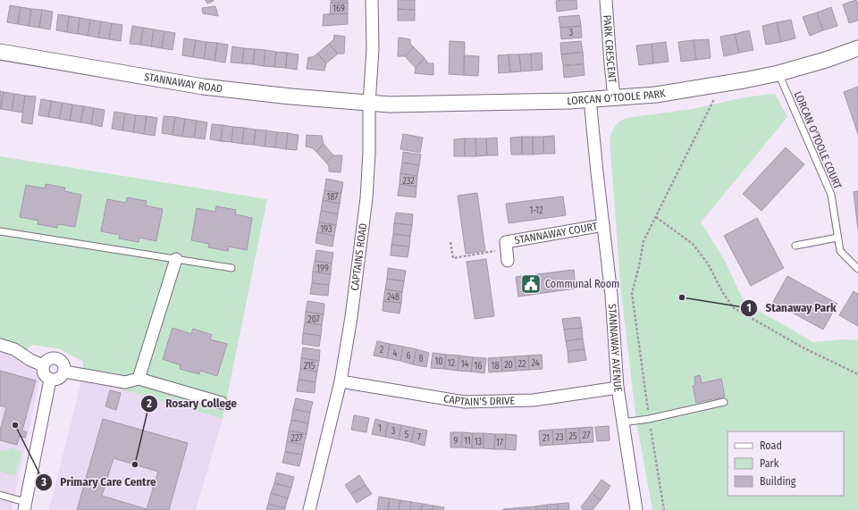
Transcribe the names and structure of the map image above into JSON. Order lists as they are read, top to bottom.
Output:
{
  "streets": {
    "street": [
      "PARK CRESCENT",
      "STANNAWAY ROAD",
      "LORCAN O'TOOLE PARK",
      "STANNAWAY COURT",
      "CAPTAINS ROAD",
      "STANNAWAY AVENUE",
      "CAPTAIN'S DRIVE"
    ],
    "lane": ["LORCAN O'TOOLE COURT"]
  },
  "crossings": [
    ["PARK CRESCENT", "LORCAN O'TOOLE PARK"],
    ["STANNAWAY ROAD", "LORCAN O'TOOLE PARK"],
    ["STANNAWAY ROAD", "CAPTAINS ROAD"],
    ["LORCAN O'TOOLE PARK", "LORCAN O'TOOLE COURT"],
    ["LORCAN O'TOOLE PARK", "CAPTAINS ROAD"],
    ["LORCAN O'TOOLE PARK", "STANNAWAY AVENUE"],
    ["STANNAWAY COURT", "STANNAWAY AVENUE"],
    ["CAPTAINS ROAD", "CAPTAIN'S DRIVE"],
    ["STANNAWAY AVENUE", "CAPTAIN'S DRIVE"]
  ],
  "places": {
    "public building": ["Communal Room"],
    "other": ["Stanaway Park", "Primary Care Centre", "Rosary College"]
  },
  "house_numbers": [
    "169",
    "3",
    "232",
    "187",
    "1-12",
    "193",
    "199",
    "248",
    "207",
    "2",
    "4",
    "6",
    "8",
    "10",
    "12",
    "24",
    "14",
    "22",
    "20",
    "215",
    "16",
    "18",
    "1",
    "3",
    "5",
    "27",
    "25",
    "7",
    "23",
    "227",
    "21",
    "9",
    "11",
    "13",
    "17"
  ],
  "legend": ["Road", "Park", "Building"]
}
